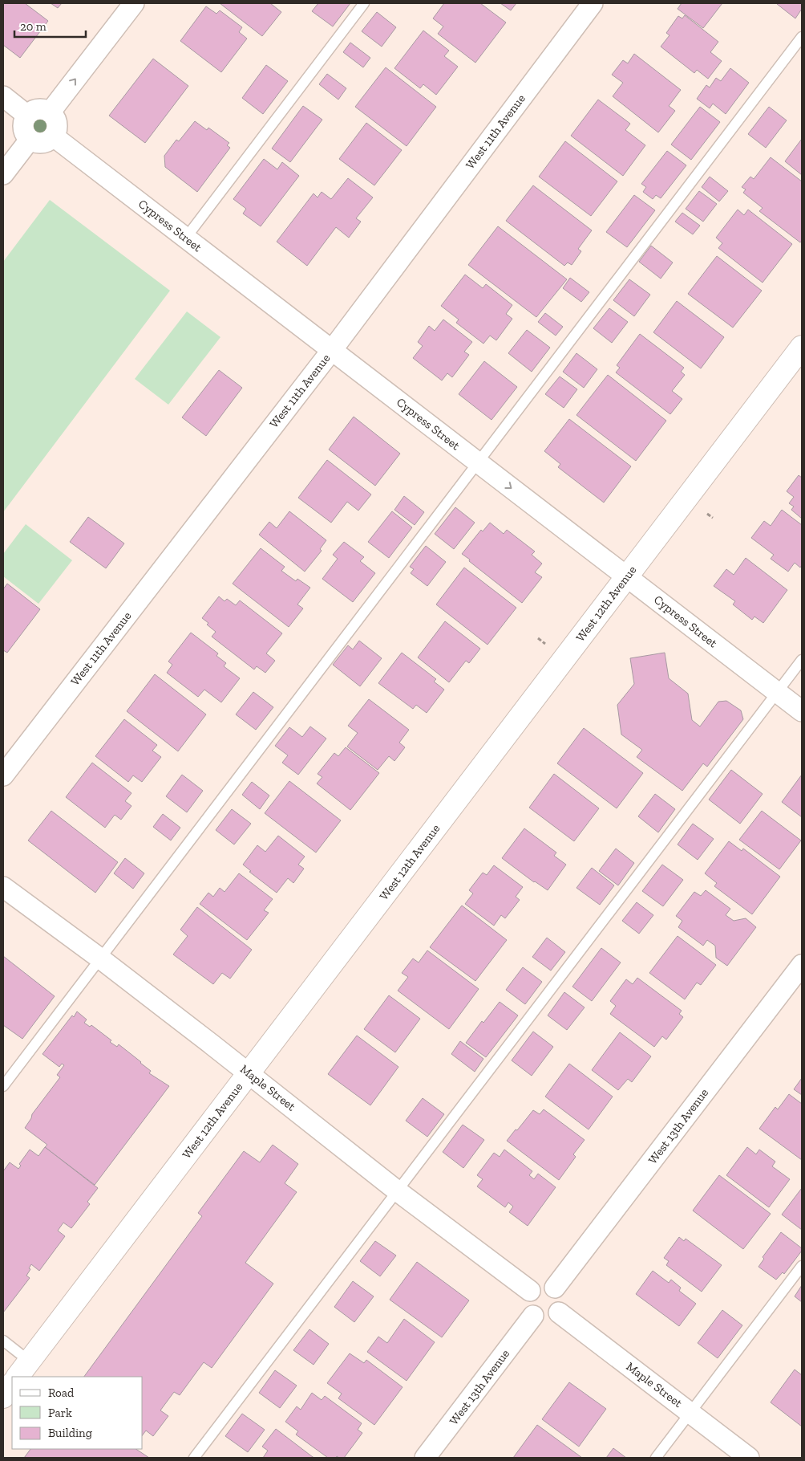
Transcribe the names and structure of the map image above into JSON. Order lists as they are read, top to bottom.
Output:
{
  "streets": {
    "street": [
      "West 11th Avenue",
      "Cypress Street",
      "West 12th Avenue",
      "Maple Street",
      "West 13th Avenue"
    ]
  },
  "crossings": [
    ["West 11th Avenue", "Cypress Street"],
    ["Cypress Street", "West 12th Avenue"],
    ["West 12th Avenue", "Maple Street"],
    ["Maple Street", "West 13th Avenue"]
  ],
  "legend": ["Road", "Park", "Building"],
  "scale_bar": "20 m"
}
